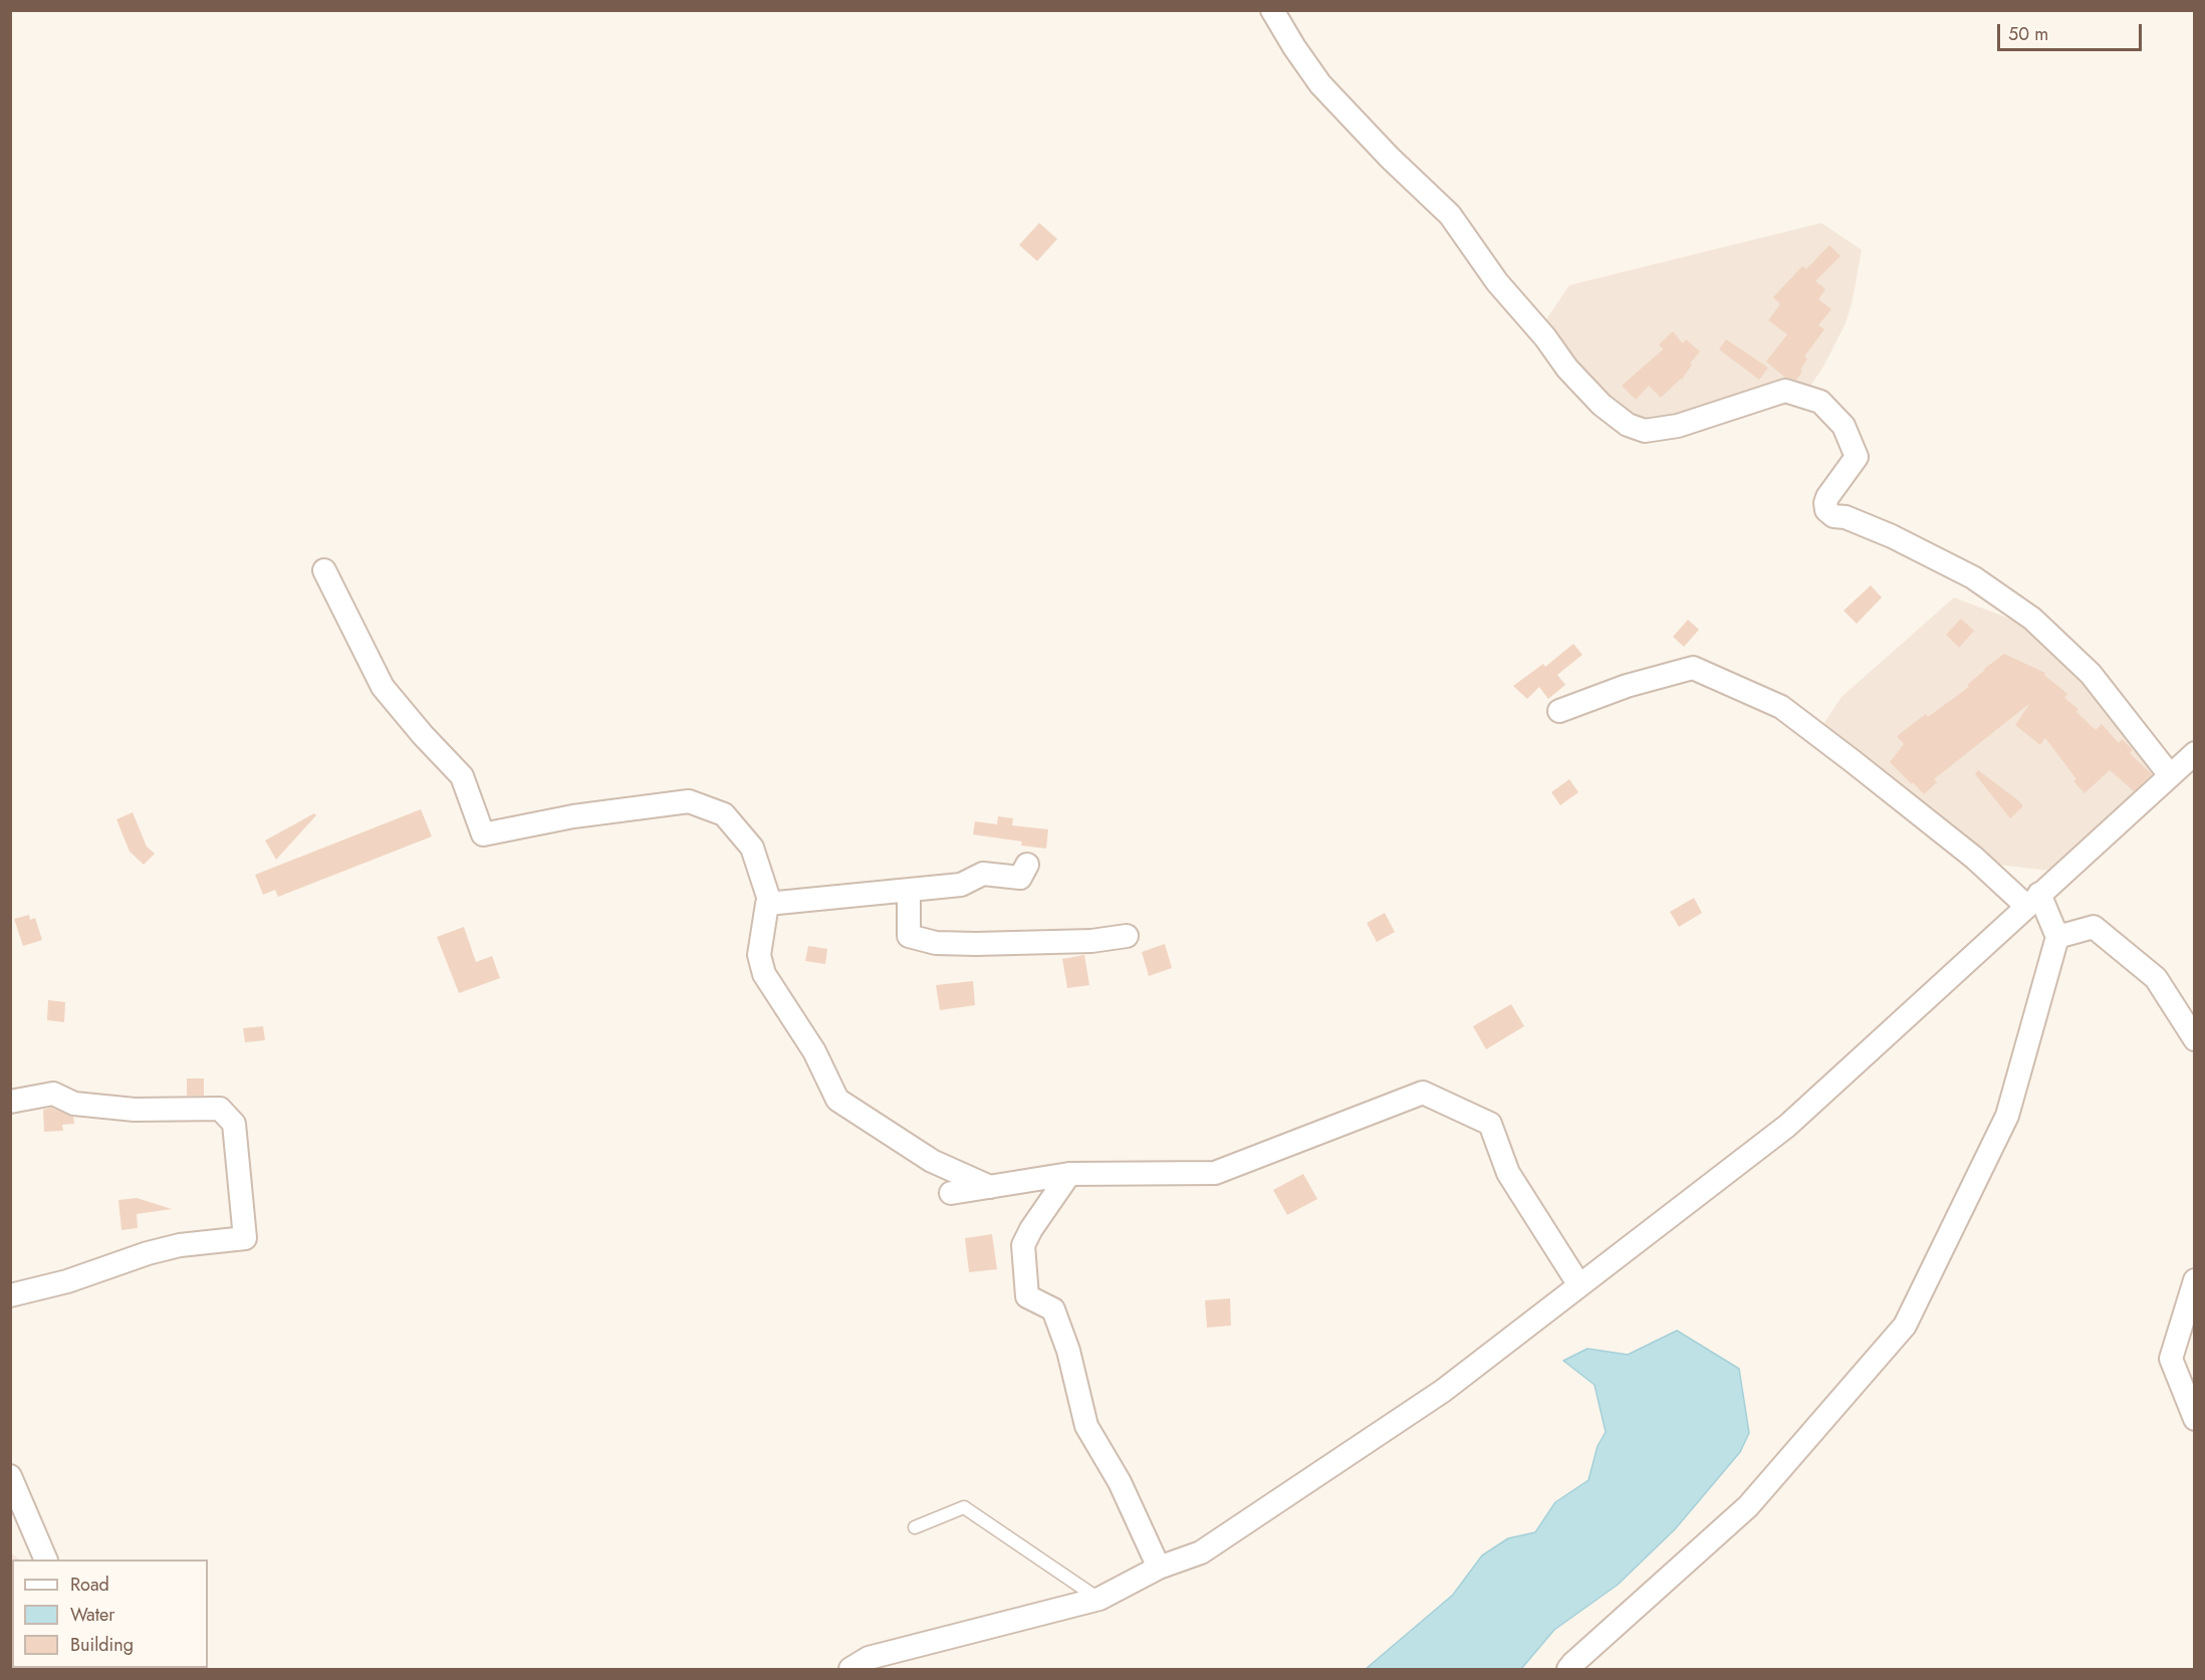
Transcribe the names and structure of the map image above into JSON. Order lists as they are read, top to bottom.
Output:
{
  "legend": ["Road", "Water", "Building"],
  "scale_bar": "50 m"
}
